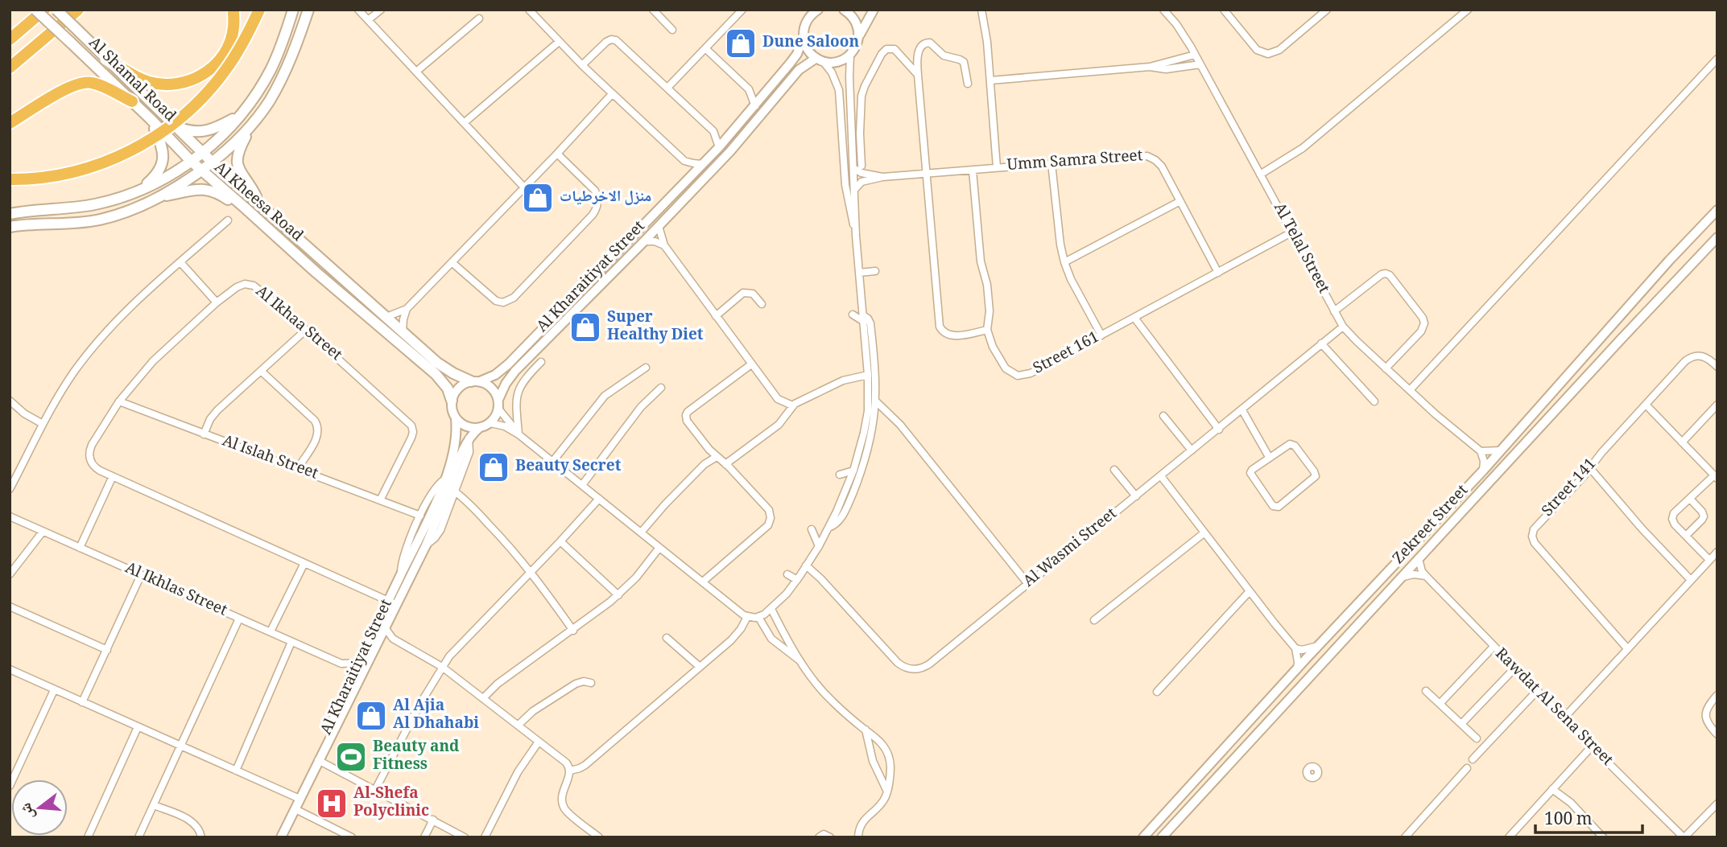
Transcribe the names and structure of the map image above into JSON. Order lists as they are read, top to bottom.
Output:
{
  "streets": {
    "main road": ["Al Shamal Road", "Al Kheesa Road"],
    "street": [
      "Umm Samra Street",
      "Al Telal Street",
      "Al Kharaitiyat Street",
      "Al Ikhaa Street",
      "Street 161",
      "Al Islah Street",
      "Street 141",
      "Zekreet Street",
      "Al Wasmi Street",
      "Al Ikhlas Street",
      "Rawdat Al Sena Street"
    ]
  },
  "crossings": [
    ["Al Shamal Road", "Al Kheesa Road"],
    ["Umm Samra Street", "Street 161"],
    ["Al Kheesa Road", "Al Kharaitiyat Street"],
    ["Al Telal Street", "Al Wasmi Street"],
    ["Al Kharaitiyat Street", "Al Ikhaa Street"],
    ["Al Kharaitiyat Street", "Al Ikhlas Street"],
    ["Al Ikhaa Street", "Al Islah Street"],
    ["Zekreet Street", "Rawdat Al Sena Street"]
  ],
  "places": {
    "shop": [
      "Dune Saloon",
      "منزل الاخرطيات",
      "Super Healthy Diet",
      "Beauty Secret",
      "Al Ajia Al Dhahabi"
    ],
    "sports": ["Beauty and Fitness"],
    "hospital": ["Al-Shefa Polyclinic"]
  },
  "scale_bar": "100 m",
  "north": "left"
}
